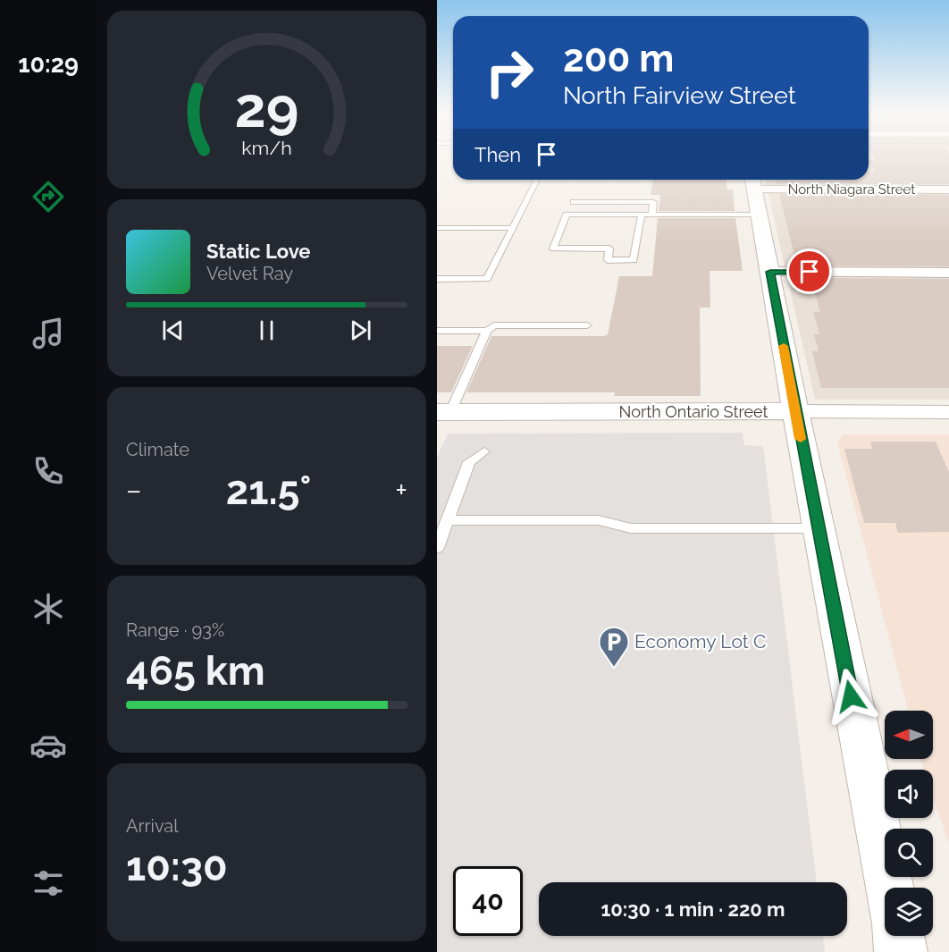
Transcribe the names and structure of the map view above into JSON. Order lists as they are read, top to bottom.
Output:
{
  "streets": {
    "street": ["North Niagara Street", "North Ontario Street"]
  },
  "places": {
    "parking": ["Economy Lot C"]
  },
  "north": "left",
  "page": {
    "tabs": "10:29",
    "turn": ["200 m", "North Fairview Street"],
    "then": "Then",
    "song": ["Static Love", "Velvet Ray"],
    "tile": [
      "Climate",
      ["Range · 93%", "465 km"],
      ["Arrival", "10:30"]
    ],
    "heat": ["−", "21.5°", "+"],
    "limit": "40",
    "trip": "10:30 · 1 min · 220 m",
    "gauge": ["29", "km/h"]
  }
}
